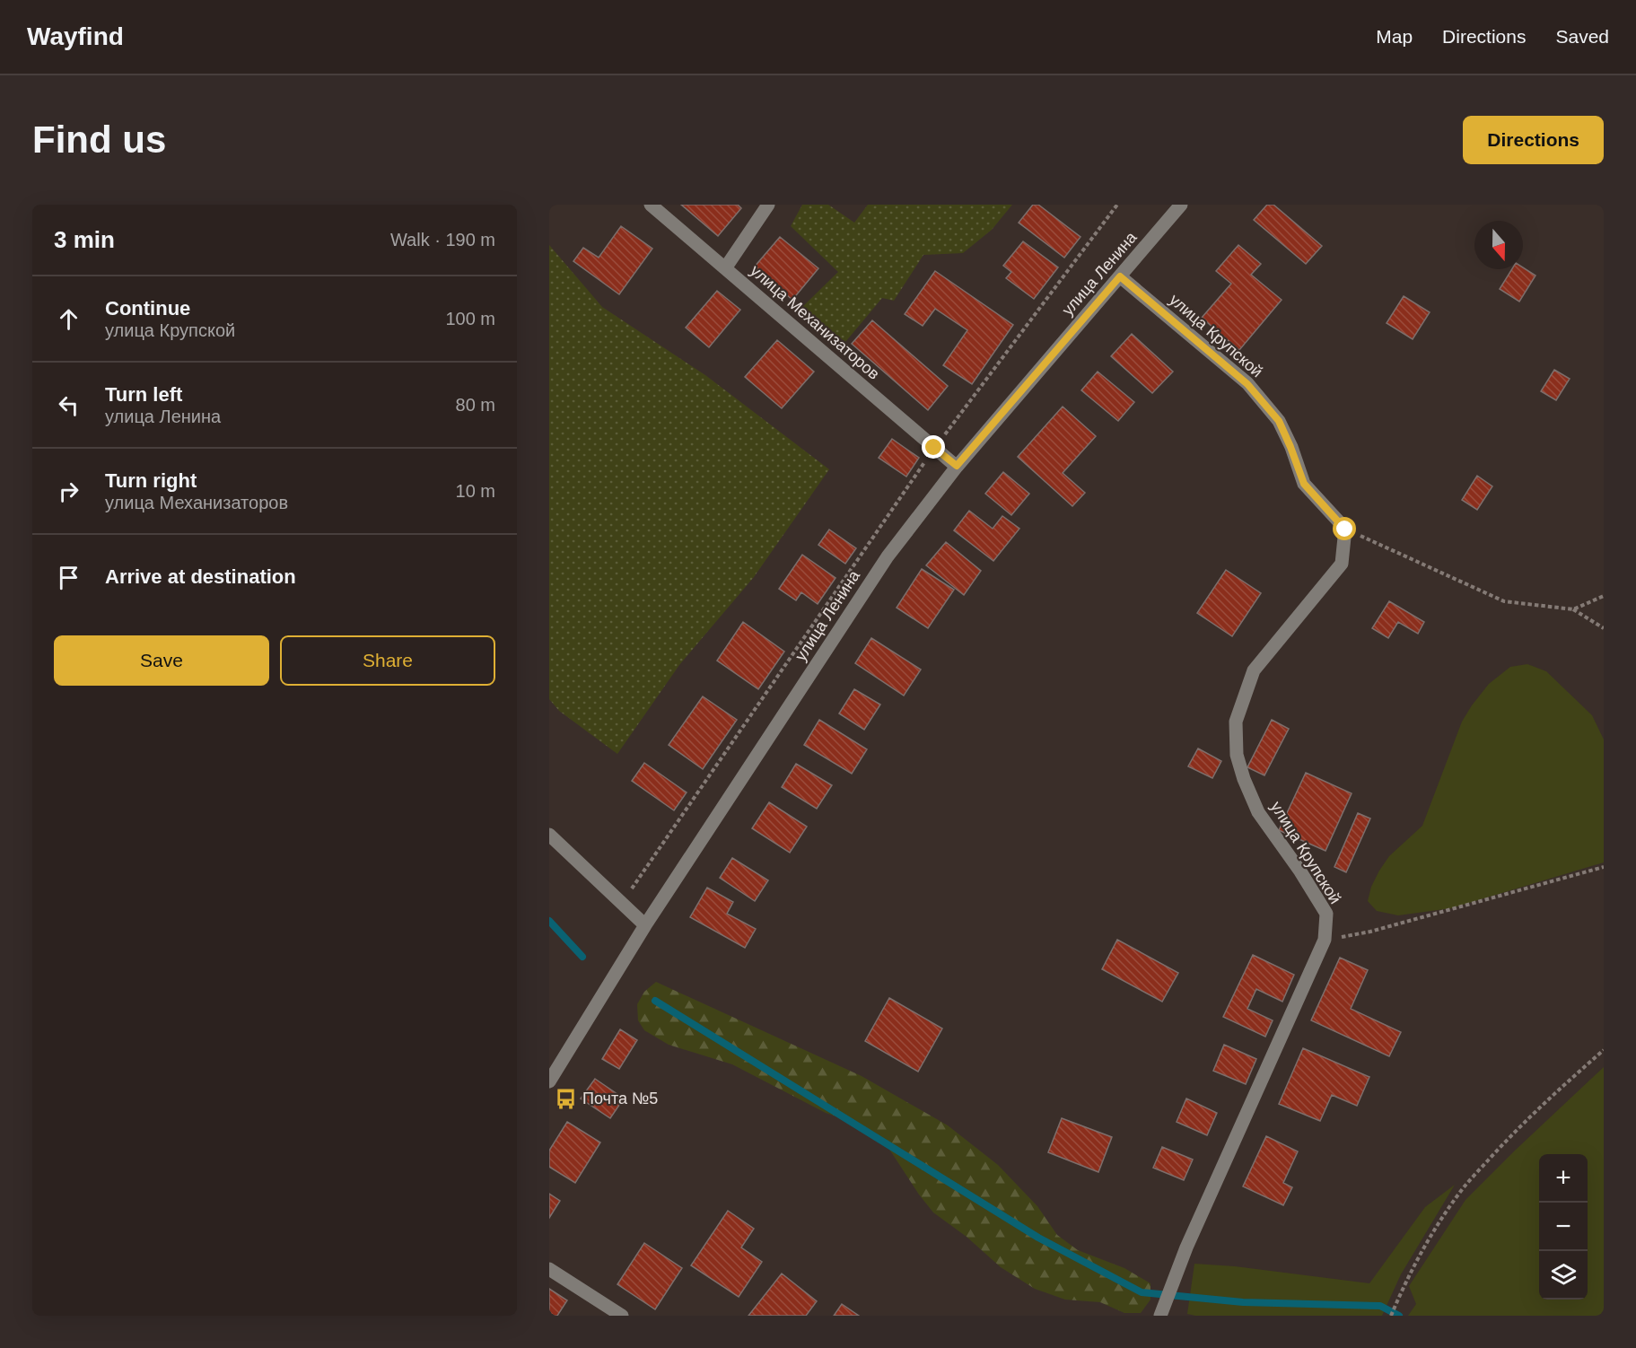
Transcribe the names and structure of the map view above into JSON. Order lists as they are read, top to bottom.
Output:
{
  "streets": {
    "street": ["улица Ленина", "улица Механизаторов", "улица Крупской"]
  },
  "crossings": [
    ["улица Ленина", "улица Механизаторов"],
    ["улица Ленина", "улица Крупской"]
  ],
  "places": {
    "bus stop": ["Почта №5"]
  },
  "north": "bottom",
  "page": {
    "header": "Wayfind",
    "nav": ["Map", "Directions", "Saved"],
    "buttons": [
      "Directions",
      ["Save", "Share"]
    ],
    "title": "Find us",
    "heading": ["3 min", "Walk · 190 m"],
    "list": [
      ["Continue", "улица Крупской", "100 m"],
      ["Turn left", "улица Ленина", "80 m"],
      ["Turn right", "улица Механизаторов", "10 m"],
      "Arrive at destination"
    ],
    "map_buttons": ["+", "−"]
  }
}
